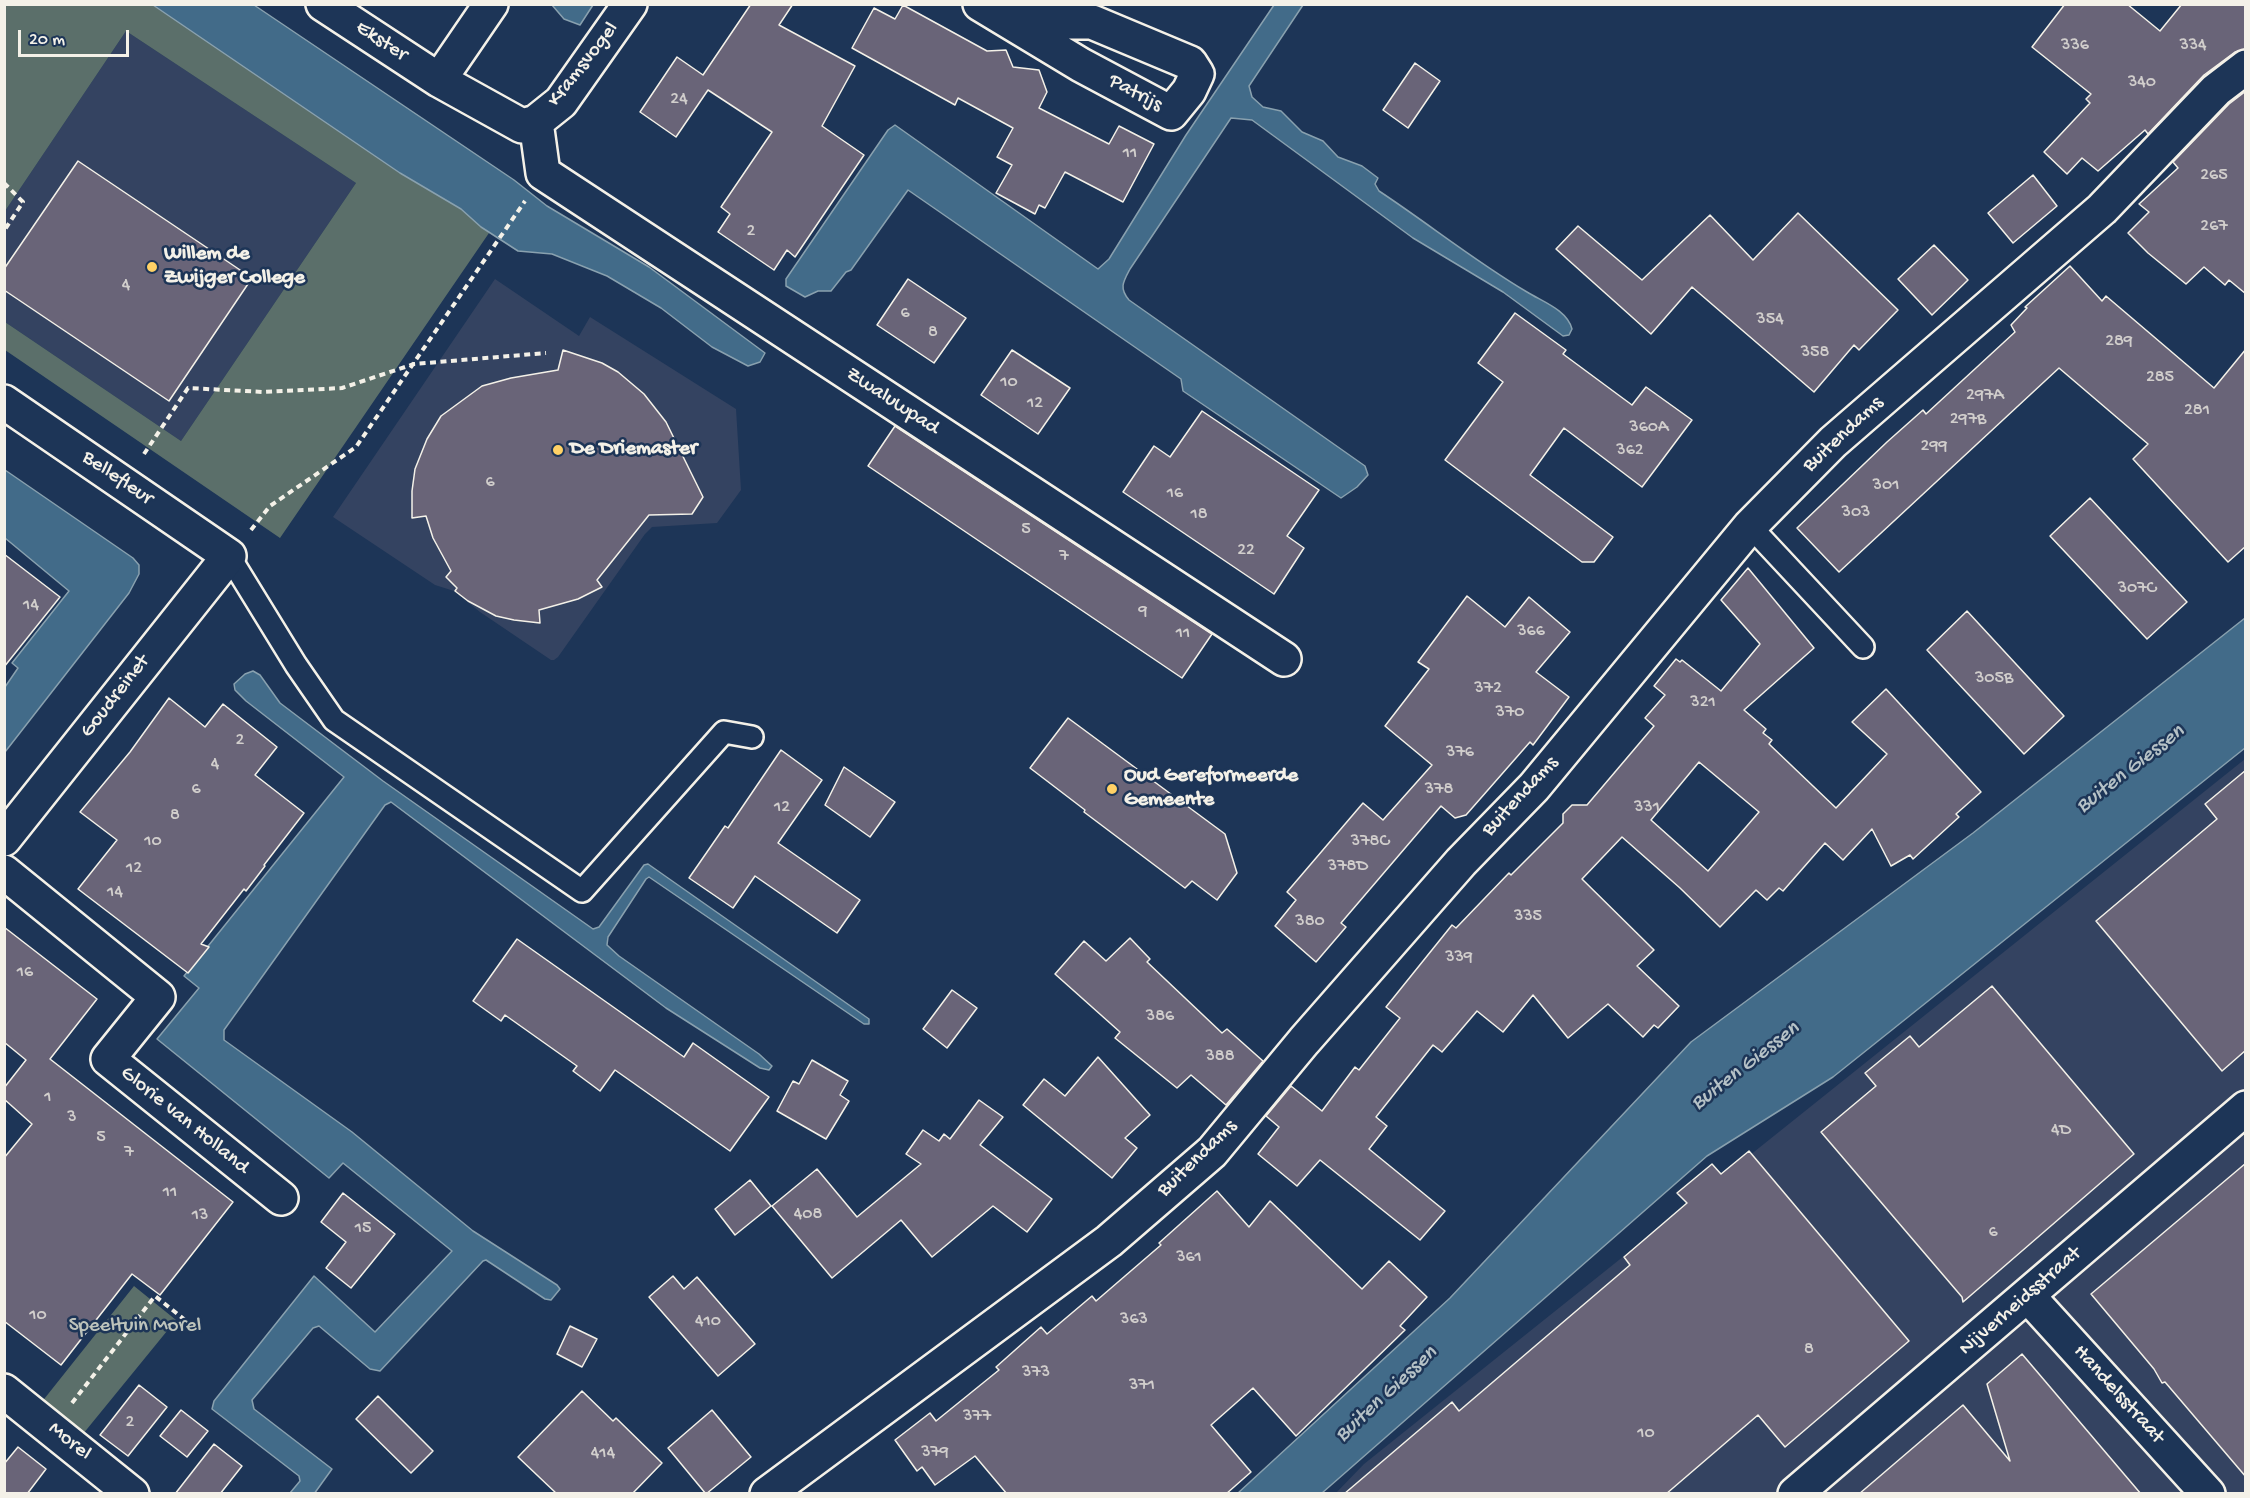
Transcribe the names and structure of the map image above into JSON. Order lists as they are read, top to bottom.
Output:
{
  "streets": {
    "street": [
      "Ekster",
      "Kramsvogel",
      "Patrijs",
      "Zwaluwpad",
      "Buitendams",
      "Bellefleur",
      "Goudreinet",
      "Glorie van Holland",
      "Nijverheidsstraat",
      "Handelsstraat",
      "Morel"
    ]
  },
  "crossings": [
    ["Ekster", "Kramsvogel"],
    ["Kramsvogel", "Zwaluwpad"],
    ["Bellefleur", "Goudreinet"],
    ["Nijverheidsstraat", "Handelsstraat"]
  ],
  "water": ["Buiten Giessen"],
  "parks": ["Speeltuin Morel"],
  "places": ["Willem de Zwijger College", "De Driemaster", "Oud Gereformeerde Gemeente"],
  "house_numbers": [
    "336",
    "334",
    "340",
    "24",
    "11",
    "265",
    "267",
    "2",
    "4",
    "6",
    "354",
    "8",
    "289",
    "358",
    "285",
    "10",
    "297A",
    "12",
    "281",
    "297B",
    "360A",
    "299",
    "362",
    "6",
    "301",
    "16",
    "303",
    "18",
    "5",
    "22",
    "7",
    "307C",
    "14",
    "9",
    "366",
    "11",
    "305B",
    "372",
    "321",
    "370",
    "2",
    "376",
    "4",
    "6",
    "378",
    "12",
    "331",
    "8",
    "10",
    "378C",
    "378D",
    "12",
    "14",
    "335",
    "380",
    "339",
    "16",
    "386",
    "388",
    "1",
    "3",
    "4D",
    "5",
    "7",
    "11",
    "408",
    "13",
    "15",
    "6",
    "361",
    "10",
    "363",
    "410",
    "8",
    "373",
    "371",
    "377",
    "2",
    "10",
    "379",
    "414"
  ],
  "scale_bar": "20 m"
}
